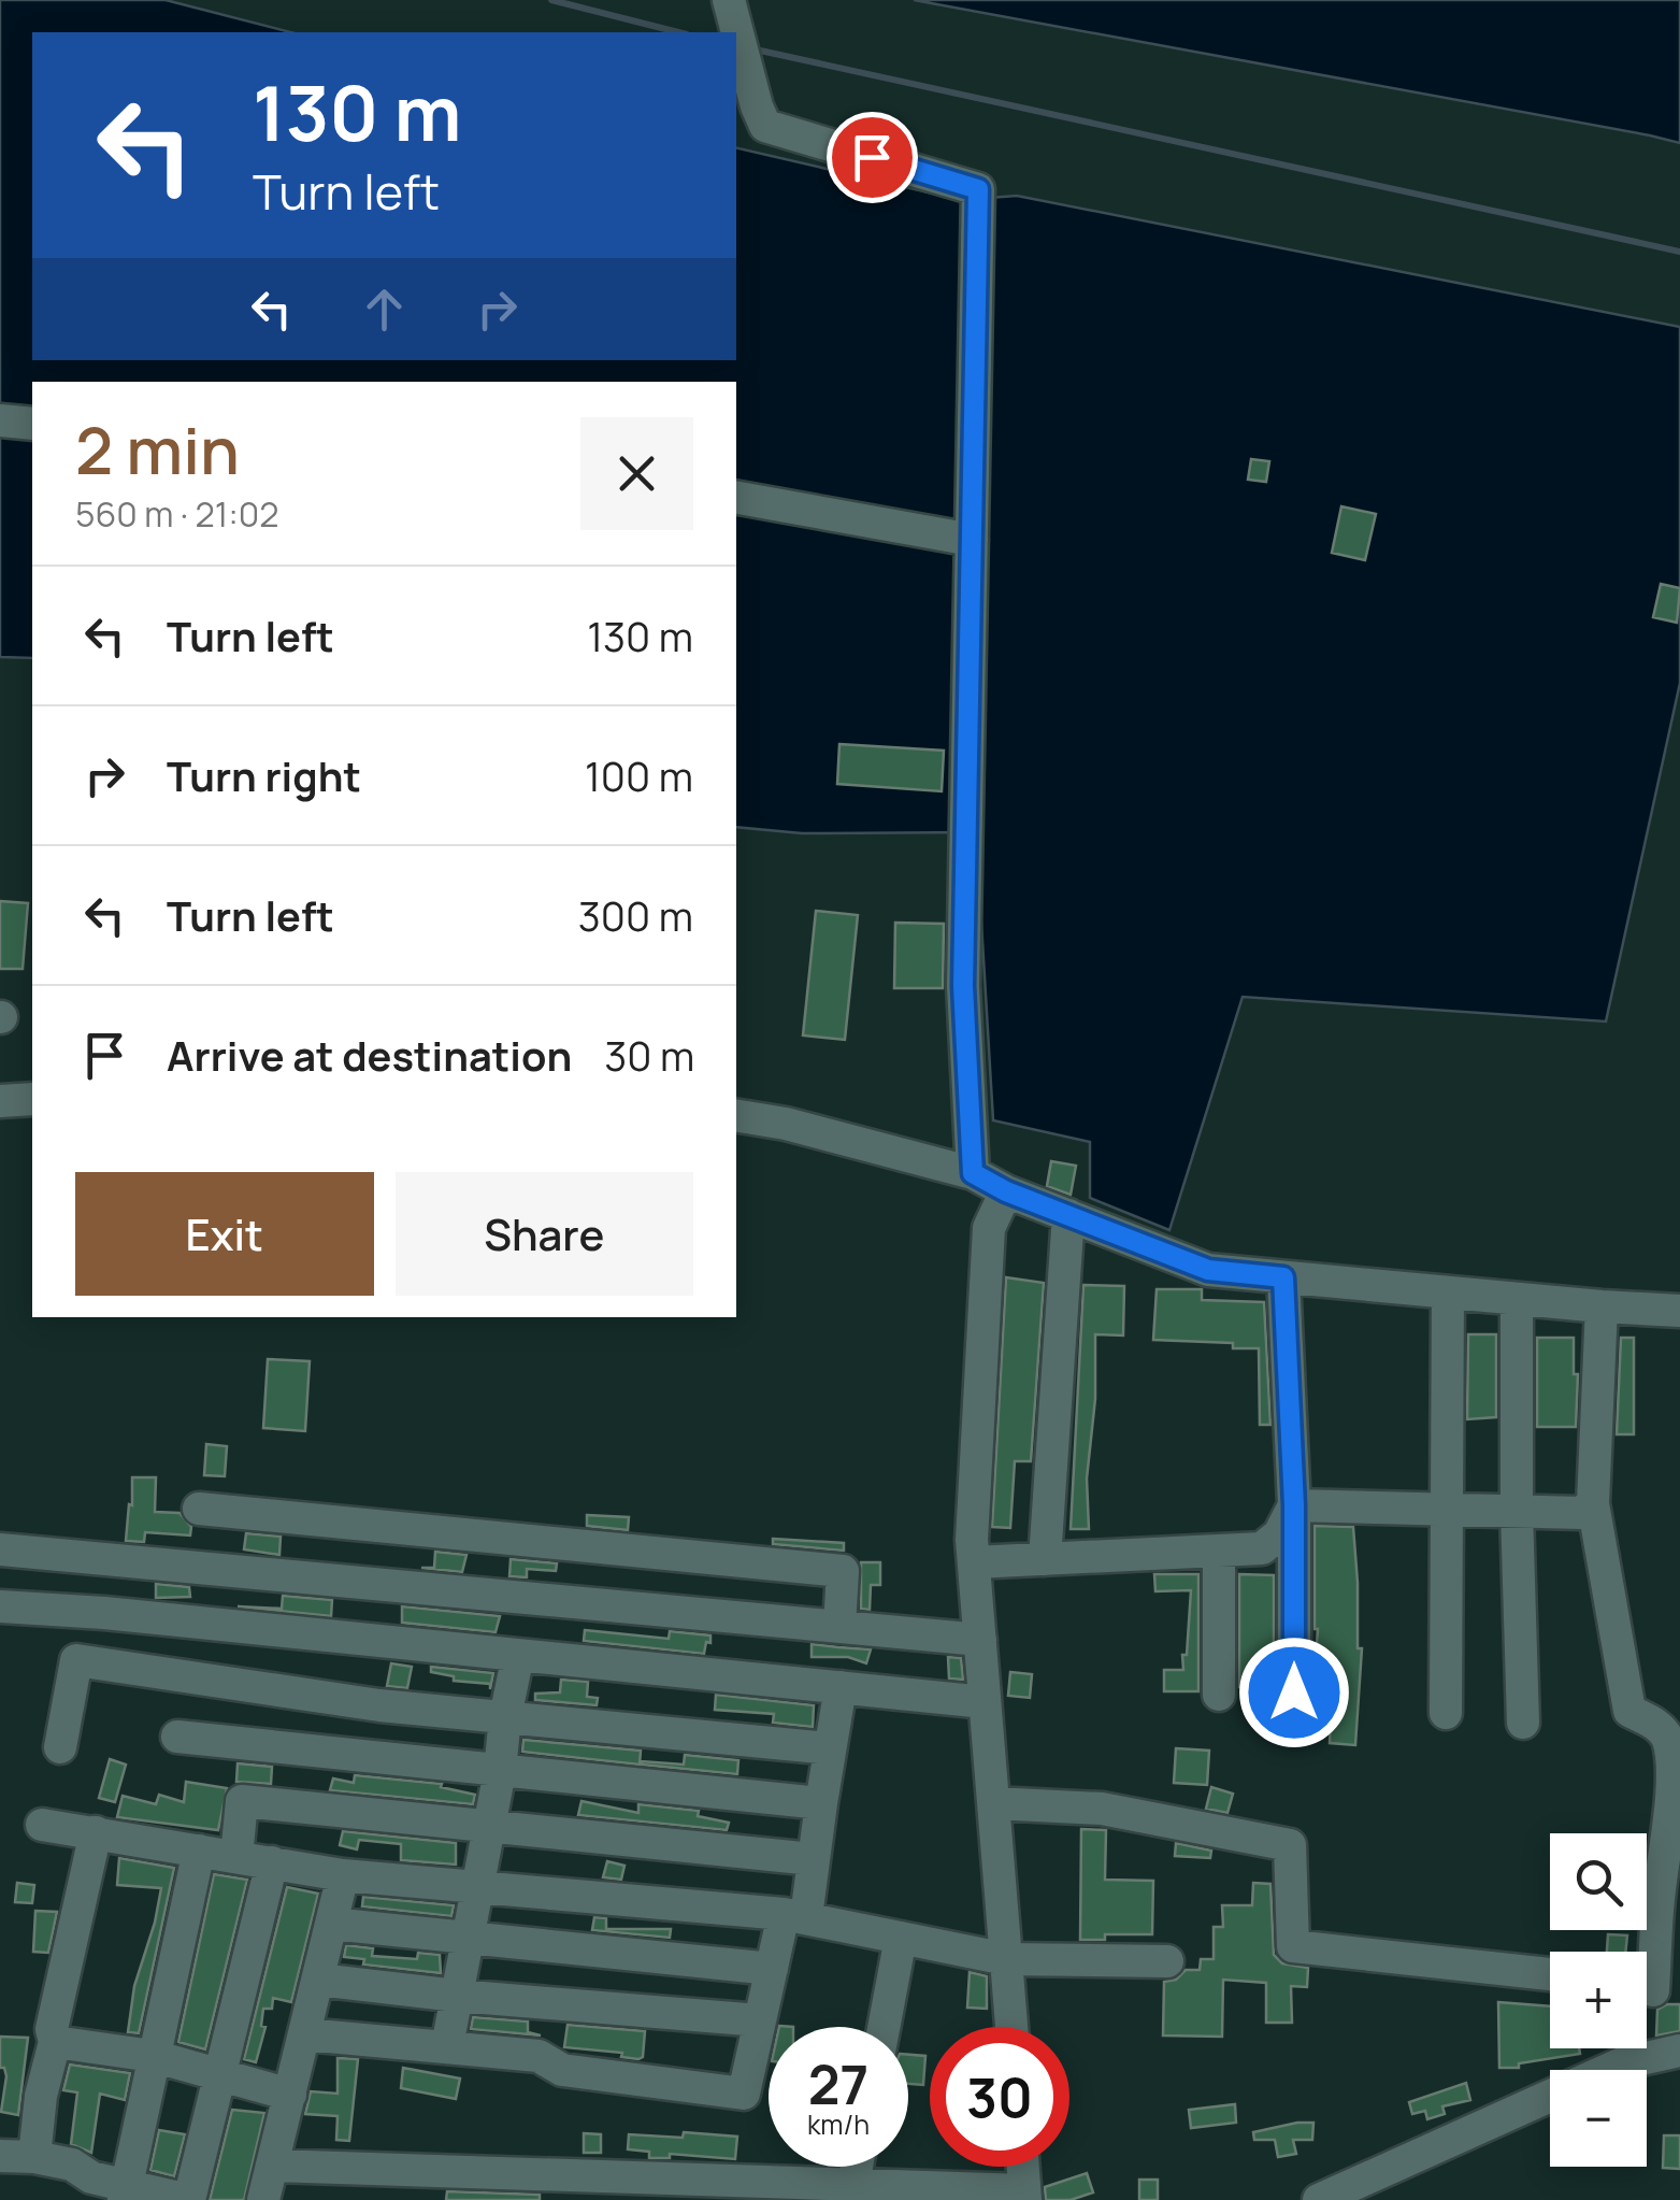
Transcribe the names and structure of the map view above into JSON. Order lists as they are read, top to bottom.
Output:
{
  "page": {
    "turn": ["130 m", "Turn left"],
    "heading": ["2 min", "560 m · 21:02"],
    "list": [
      {
        "name": "Turn left",
        "value": "130 m"
      },
      {
        "name": "Turn right",
        "value": "100 m"
      },
      {
        "name": "Turn left",
        "value": "300 m"
      },
      {
        "name": "Arrive at destination",
        "value": "30 m"
      }
    ],
    "buttons": ["Exit", "Share"],
    "map_buttons": ["+", "−"],
    "speed": "27 km/h",
    "limit": "30"
  }
}
